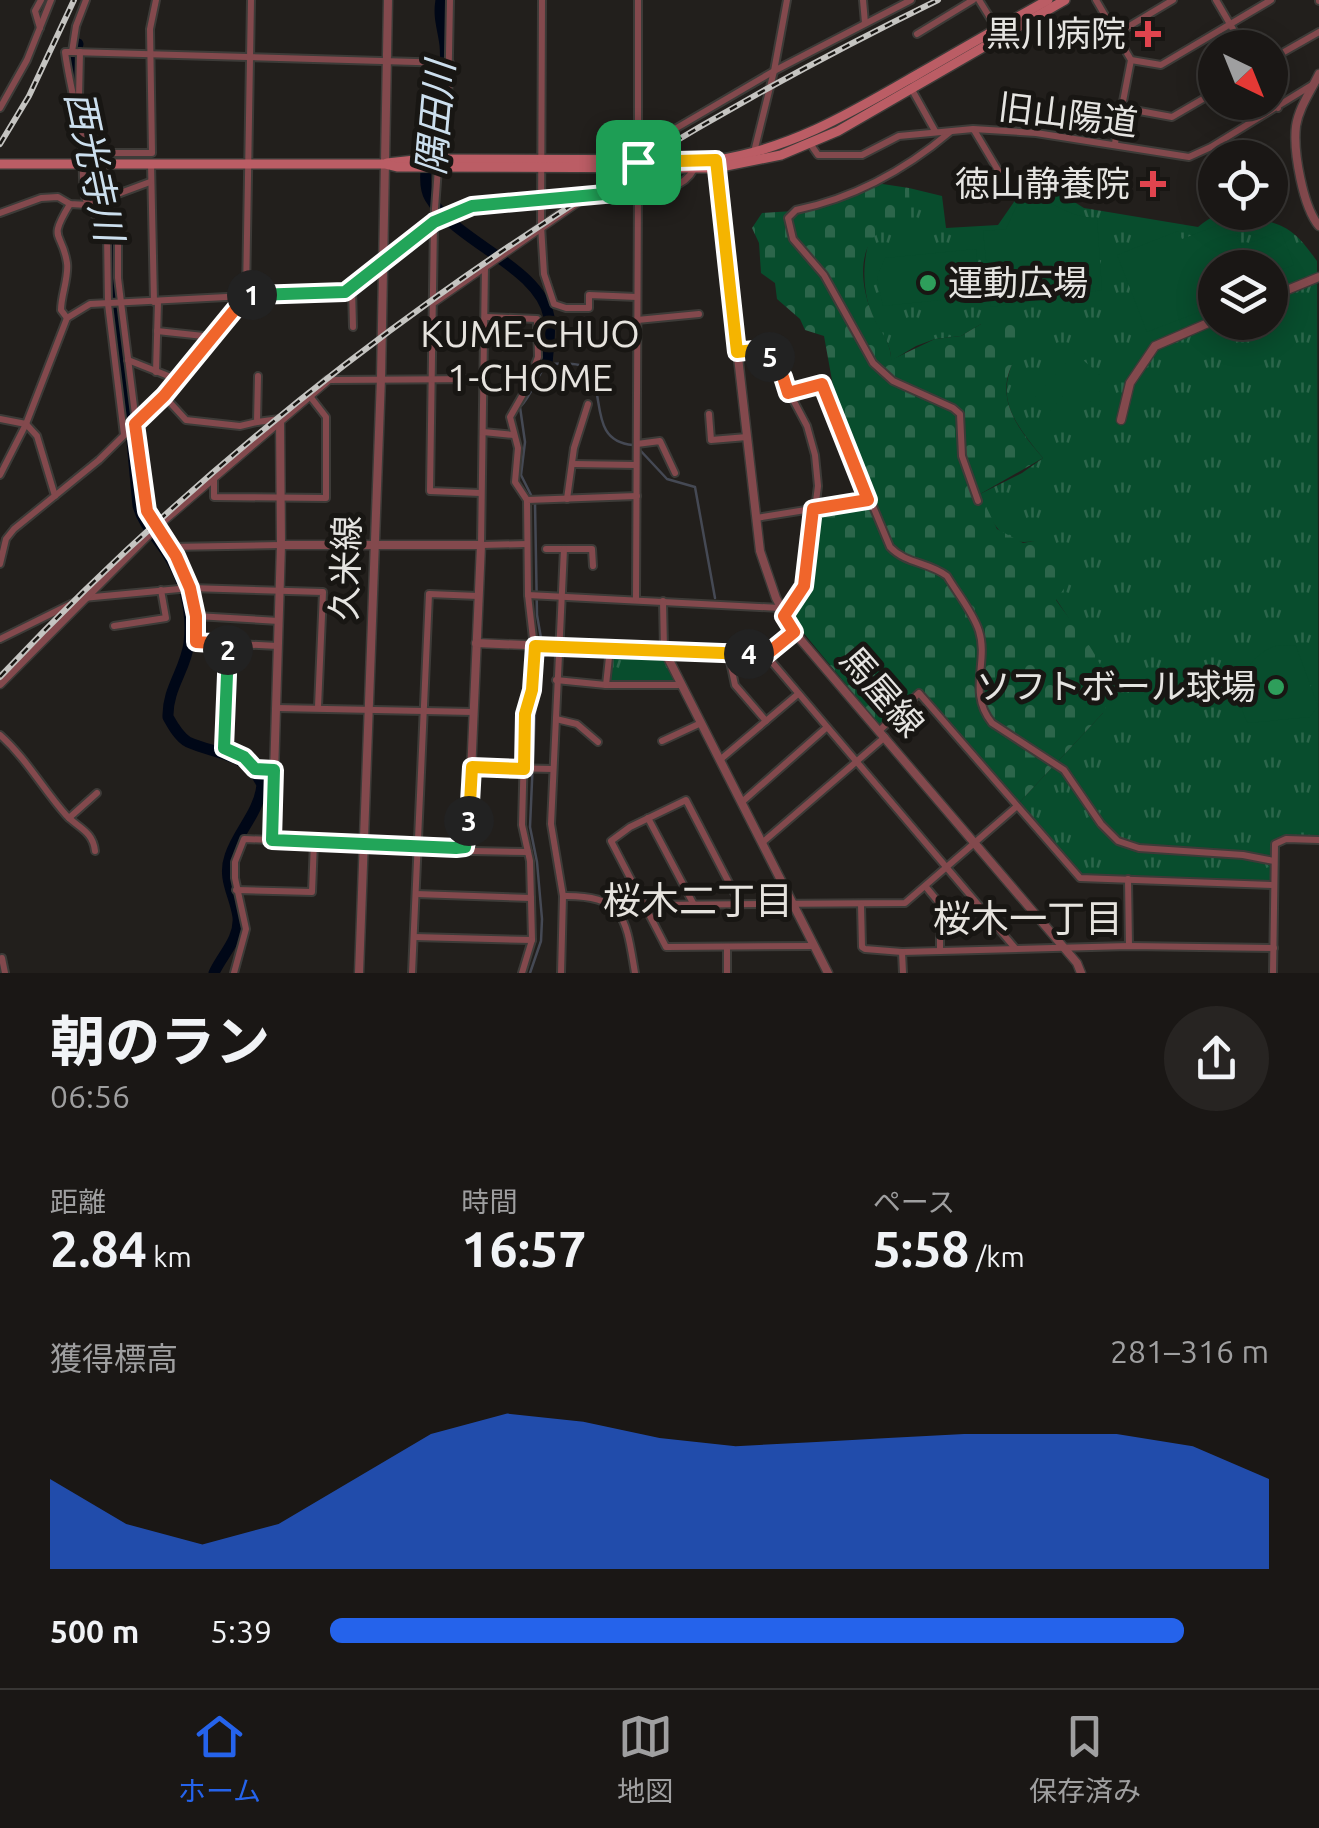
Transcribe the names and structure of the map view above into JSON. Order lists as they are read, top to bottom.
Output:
{
  "streets": {
    "street": ["旧山陽道", "久米線", "馬屋線"]
  },
  "districts": ["KUME-CHUO 1-CHOME", "桜木二丁目", "桜木一丁目"],
  "water": ["隅田川", "西光寺川"],
  "places": {
    "health": ["黒川病院", "徳山静養院"],
    "other": ["運動広場", "ソフトボール球場"]
  },
  "north": "bottom right",
  "page": {
    "pins": [
      "1",
      "5",
      "2",
      "4",
      "3"
    ],
    "heading": ["朝のラン", "06:56"],
    "stats": [
      ["距離", "2.84 km"],
      ["時間", "16:57"],
      ["ペース", "5:58 /km"]
    ],
    "chart": ["獲得標高", "281–316 m"],
    "list": [
      {
        "name": "500 m",
        "note": "5:39"
      }
    ],
    "tabs": ["ホーム", "地図", "保存済み"]
  }
}
